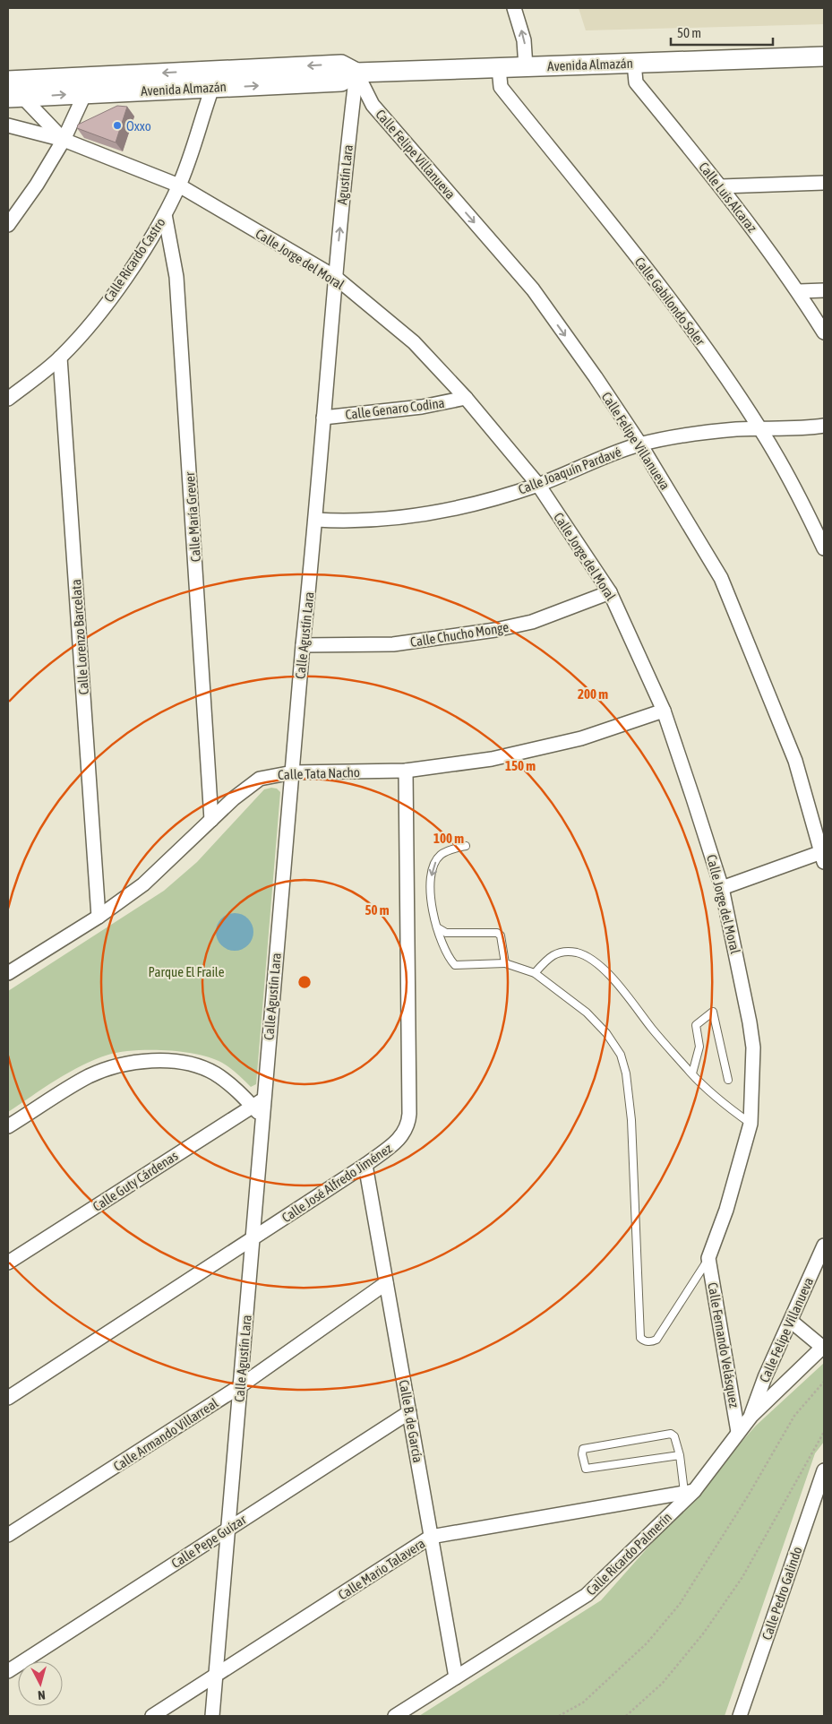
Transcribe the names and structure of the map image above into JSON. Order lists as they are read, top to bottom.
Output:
{
  "streets": {
    "main road": ["Avenida Almazán"],
    "street": [
      "Calle Felipe Villanueva",
      "Agustín Lara",
      "Calle Luis Alcaraz",
      "Calle Jorge del Moral",
      "Calle Ricardo Castro",
      "Calle Gabilondo Soler",
      "Calle Genaro Codina",
      "Calle Joaquín Pardavé",
      "Calle María Grever",
      "Calle Chucho Monge",
      "Calle Agustín Lara",
      "Calle Lorenzo Barcelata",
      "Calle Tata Nacho",
      "Calle Guty Cárdenas",
      "Calle José Alfredo Jiménez",
      "Calle Fernando Velásquez",
      "Calle B. de García",
      "Calle Armando Villarreal",
      "Calle Pepe Guízar",
      "Calle Ricardo Palmerín",
      "Calle Mario Talavera",
      "Calle Pedro Galindo"
    ]
  },
  "crossings": [
    ["Avenida Almazán", "Calle Felipe Villanueva"],
    ["Avenida Almazán", "Agustín Lara"],
    ["Avenida Almazán", "Calle Luis Alcaraz"],
    ["Avenida Almazán", "Calle Ricardo Castro"],
    ["Avenida Almazán", "Calle Gabilondo Soler"],
    ["Calle Felipe Villanueva", "Agustín Lara"],
    ["Calle Felipe Villanueva", "Calle Joaquín Pardavé"],
    ["Calle Felipe Villanueva", "Calle Ricardo Palmerín"],
    ["Agustín Lara", "Calle Jorge del Moral"],
    ["Agustín Lara", "Calle Agustín Lara"],
    ["Calle Jorge del Moral", "Calle Ricardo Castro"],
    ["Calle Jorge del Moral", "Calle Genaro Codina"],
    ["Calle Jorge del Moral", "Calle Joaquín Pardavé"],
    ["Calle Jorge del Moral", "Calle Chucho Monge"],
    ["Calle Jorge del Moral", "Calle Agustín Lara"],
    ["Calle Jorge del Moral", "Calle Tata Nacho"],
    ["Calle Jorge del Moral", "Calle Fernando Velásquez"],
    ["Calle Ricardo Castro", "Calle María Grever"],
    ["Calle Ricardo Castro", "Calle Lorenzo Barcelata"],
    ["Calle Gabilondo Soler", "Calle Joaquín Pardavé"],
    ["Calle Genaro Codina", "Calle Agustín Lara"],
    ["Calle Joaquín Pardavé", "Calle Agustín Lara"],
    ["Calle María Grever", "Calle Tata Nacho"],
    ["Calle Chucho Monge", "Calle Agustín Lara"],
    ["Calle Agustín Lara", "Calle Tata Nacho"],
    ["Calle Agustín Lara", "Calle Guty Cárdenas"],
    ["Calle Agustín Lara", "Calle José Alfredo Jiménez"],
    ["Calle Agustín Lara", "Calle Armando Villarreal"],
    ["Calle Agustín Lara", "Calle Pepe Guízar"],
    ["Calle Agustín Lara", "Calle Mario Talavera"],
    ["Calle Lorenzo Barcelata", "Calle Tata Nacho"],
    ["Calle Tata Nacho", "Calle José Alfredo Jiménez"],
    ["Calle José Alfredo Jiménez", "Calle B. de García"],
    ["Calle Fernando Velásquez", "Calle Ricardo Palmerín"],
    ["Calle B. de García", "Calle Armando Villarreal"],
    ["Calle B. de García", "Calle Pepe Guízar"],
    ["Calle B. de García", "Calle Ricardo Palmerín"],
    ["Calle B. de García", "Calle Mario Talavera"],
    ["Calle Ricardo Palmerín", "Calle Mario Talavera"]
  ],
  "one_way": ["Calle Felipe Villanueva", "Agustín Lara"],
  "parks": ["Parque El Fraile"],
  "places": ["Oxxo"],
  "scale_bar": "50 m",
  "north": "bottom",
  "rings": [
    "200 m",
    "150 m",
    "100 m",
    "50 m"
  ]
}
